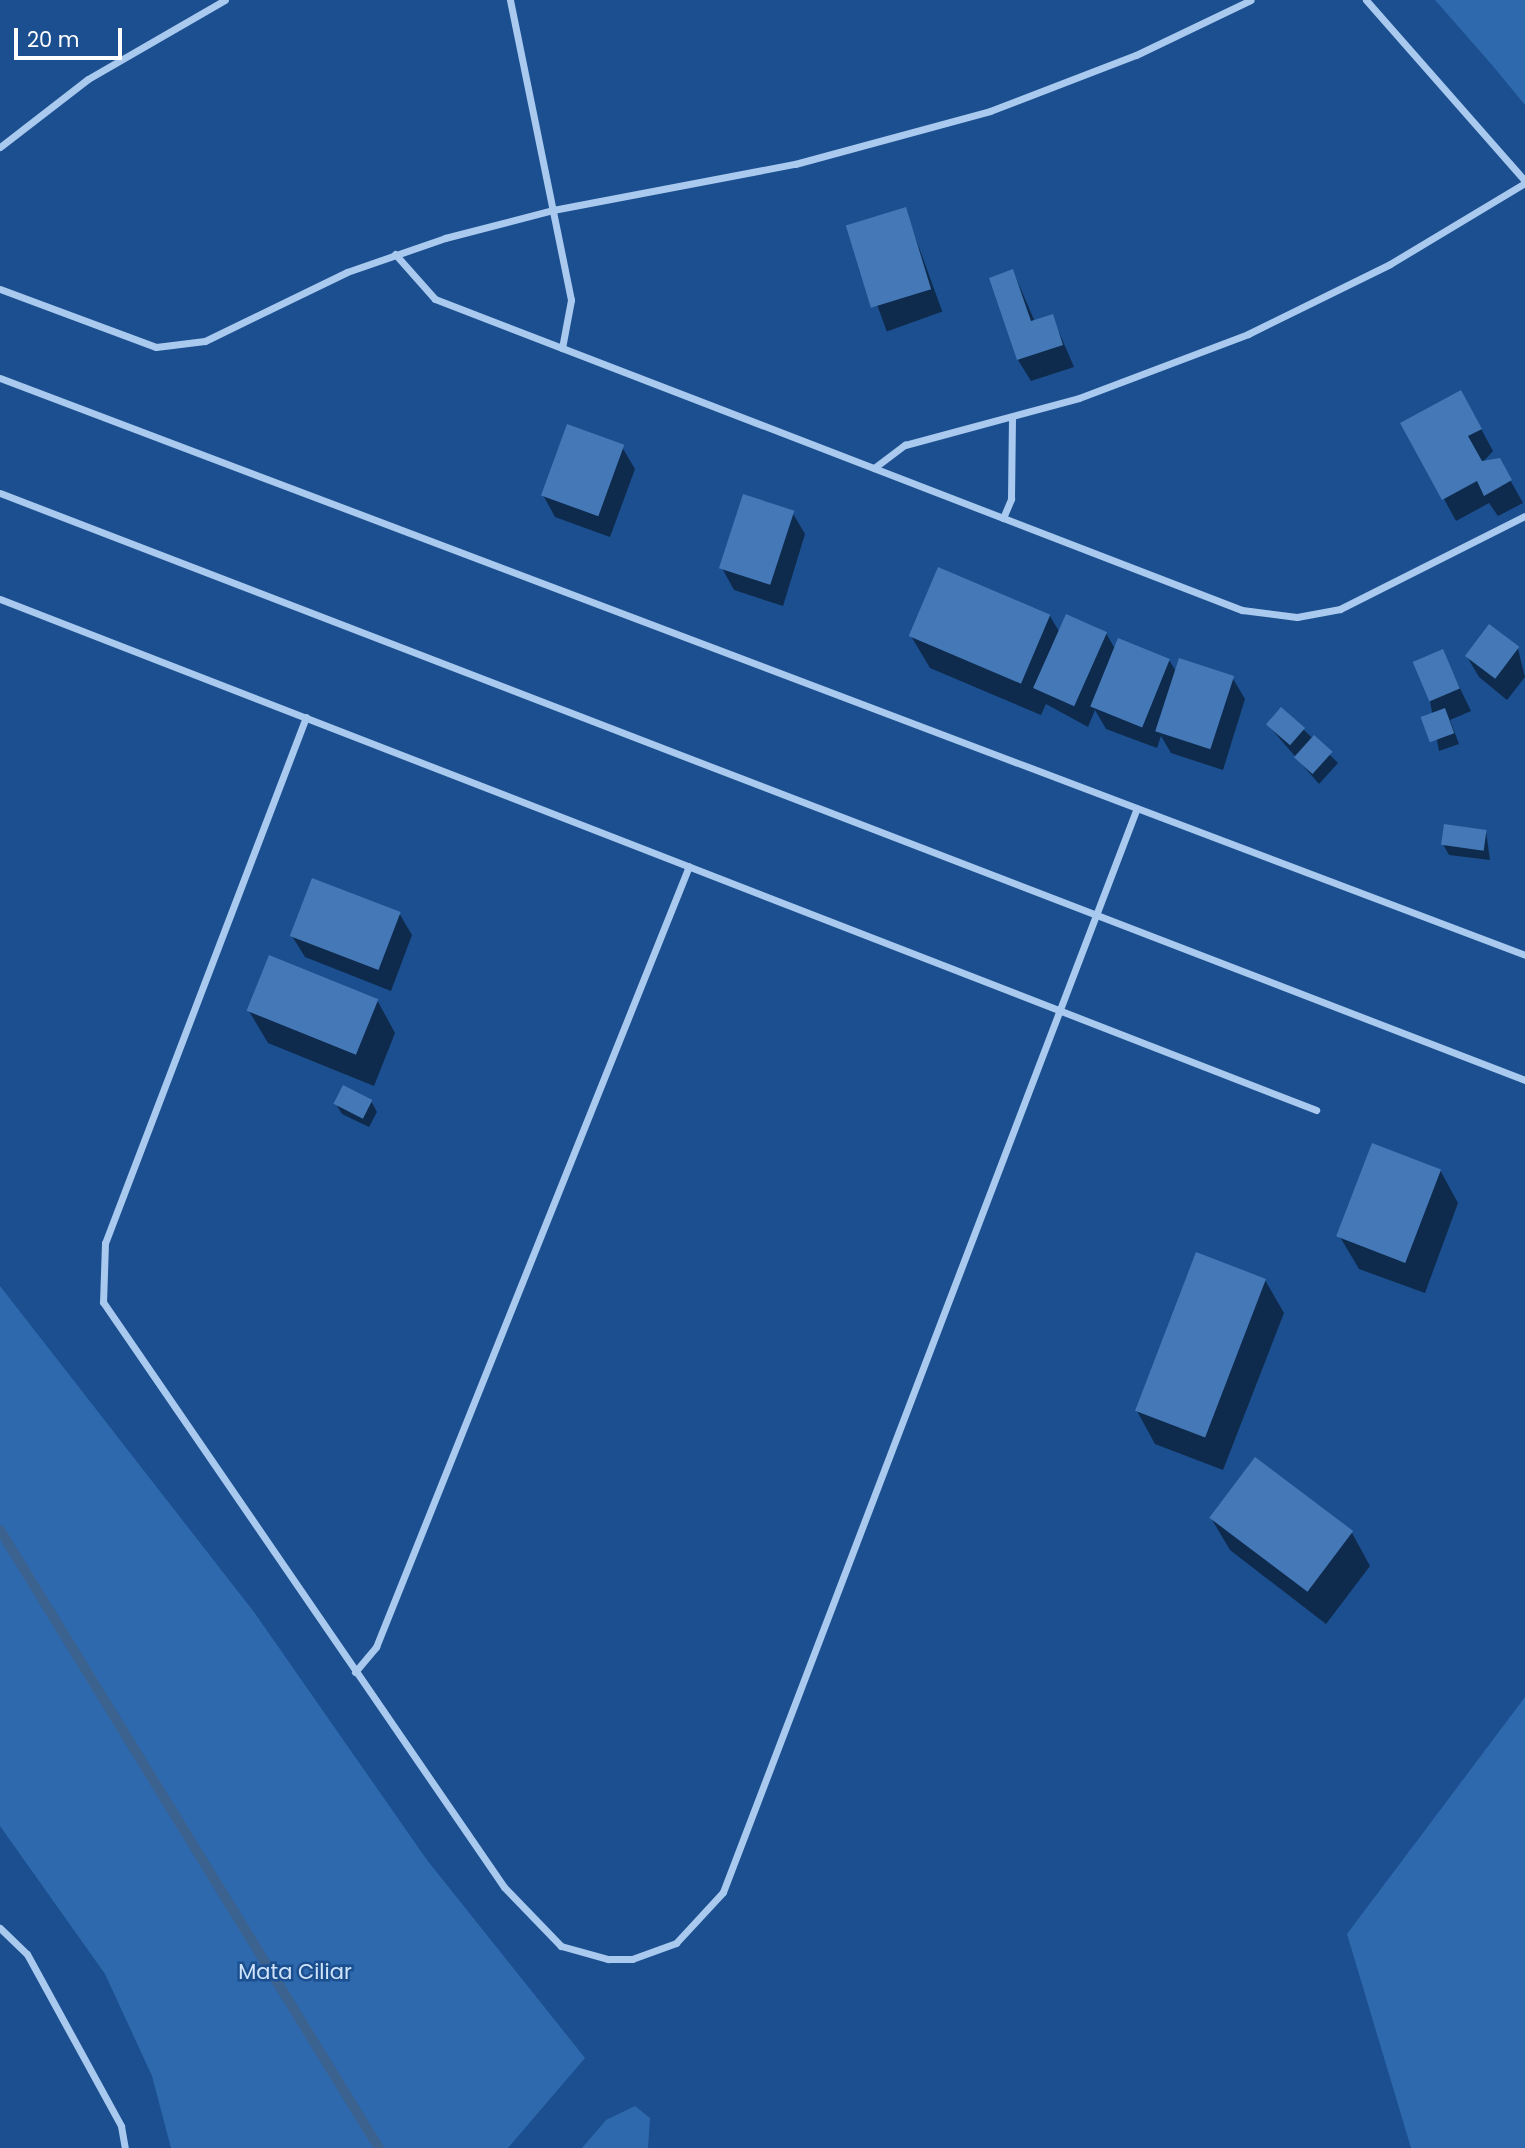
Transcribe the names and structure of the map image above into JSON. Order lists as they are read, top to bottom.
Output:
{
  "parks": ["Mata Ciliar"],
  "scale_bar": "20 m"
}
